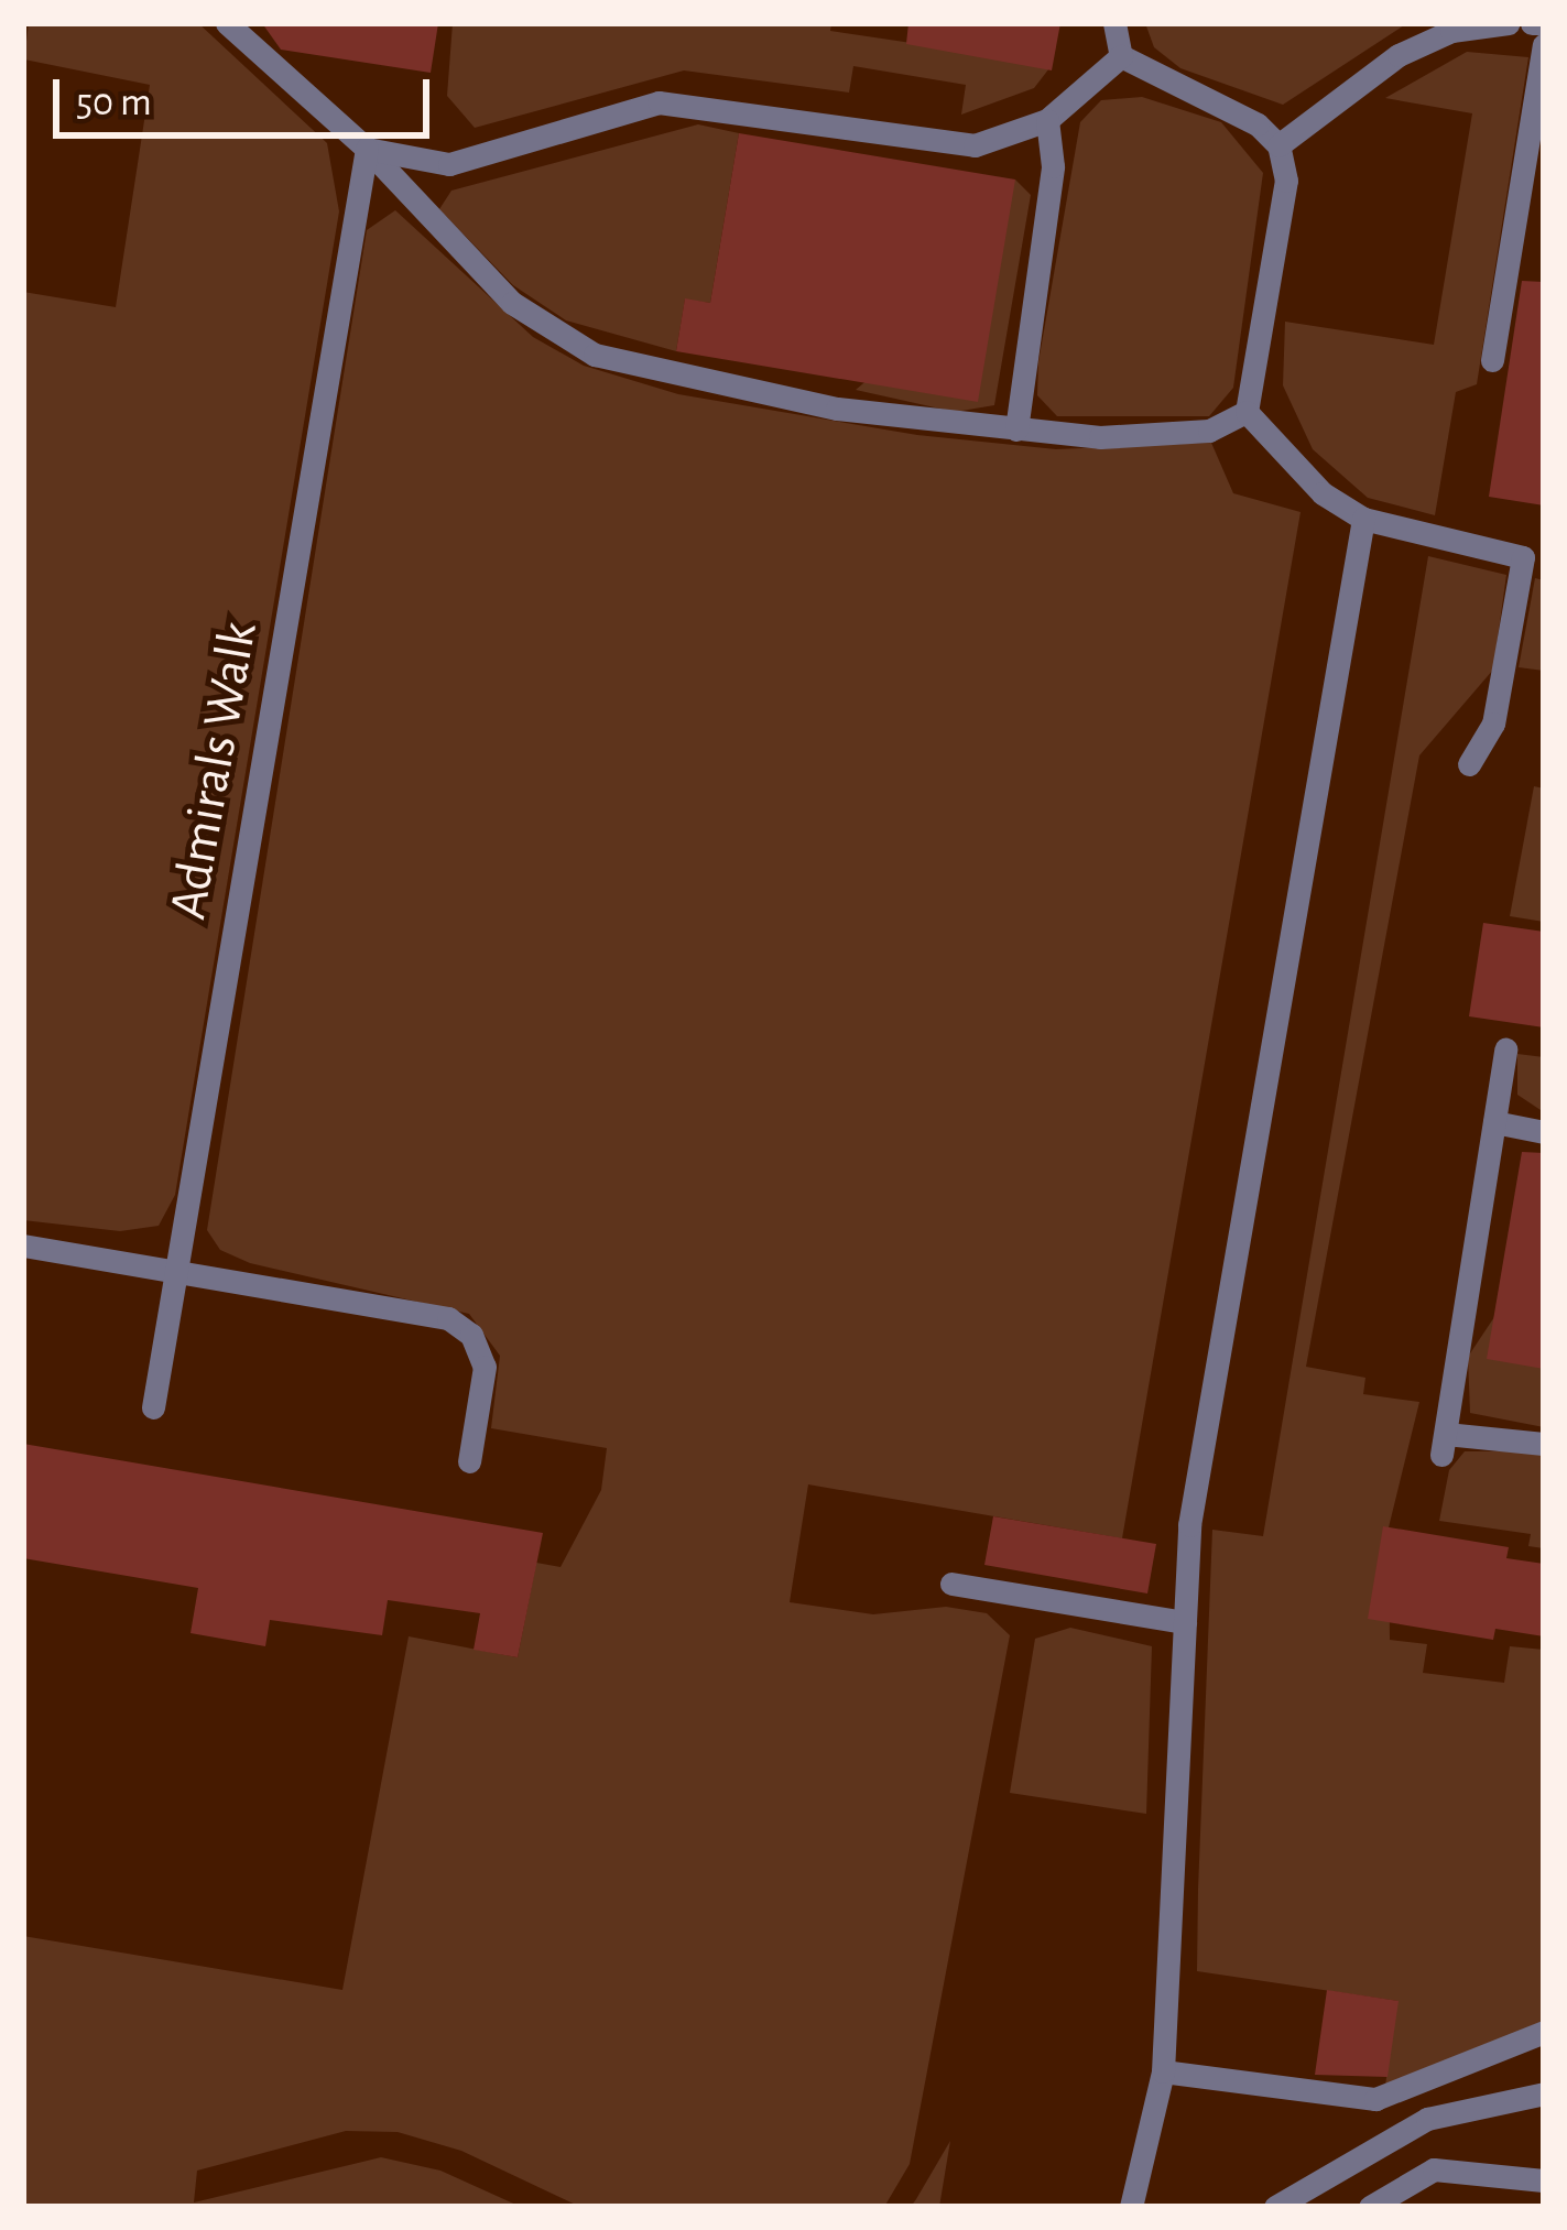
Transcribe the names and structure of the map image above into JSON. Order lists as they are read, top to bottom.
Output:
{
  "streets": {
    "lane": ["Admirals Walk"]
  },
  "scale_bar": "50 m"
}
